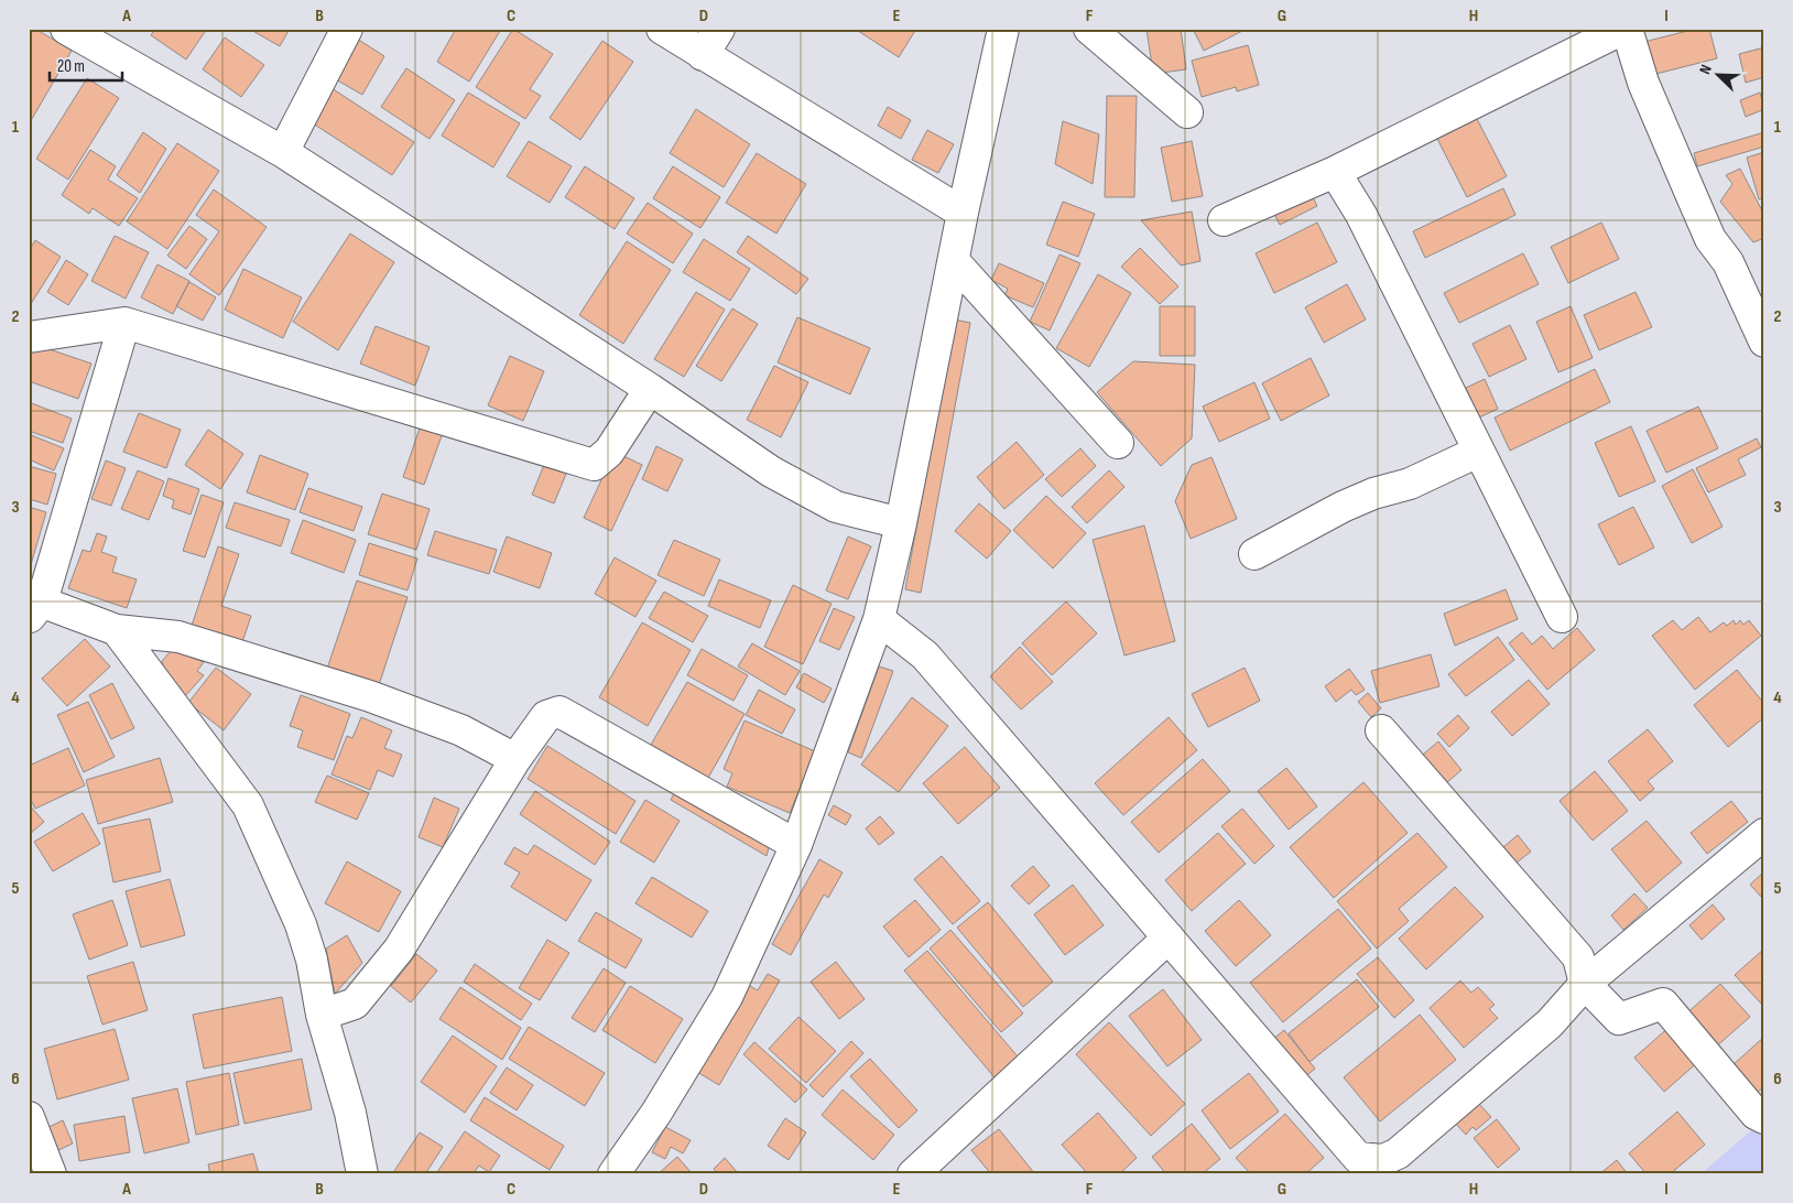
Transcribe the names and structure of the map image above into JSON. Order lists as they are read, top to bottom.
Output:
{
  "scale_bar": "20 m",
  "north": "top left",
  "grid": {
    "columns": [
      "A",
      "B",
      "C",
      "D",
      "E",
      "F",
      "G",
      "H",
      "I"
    ],
    "rows": [
      "1",
      "2",
      "3",
      "4",
      "5",
      "6"
    ]
  }
}
